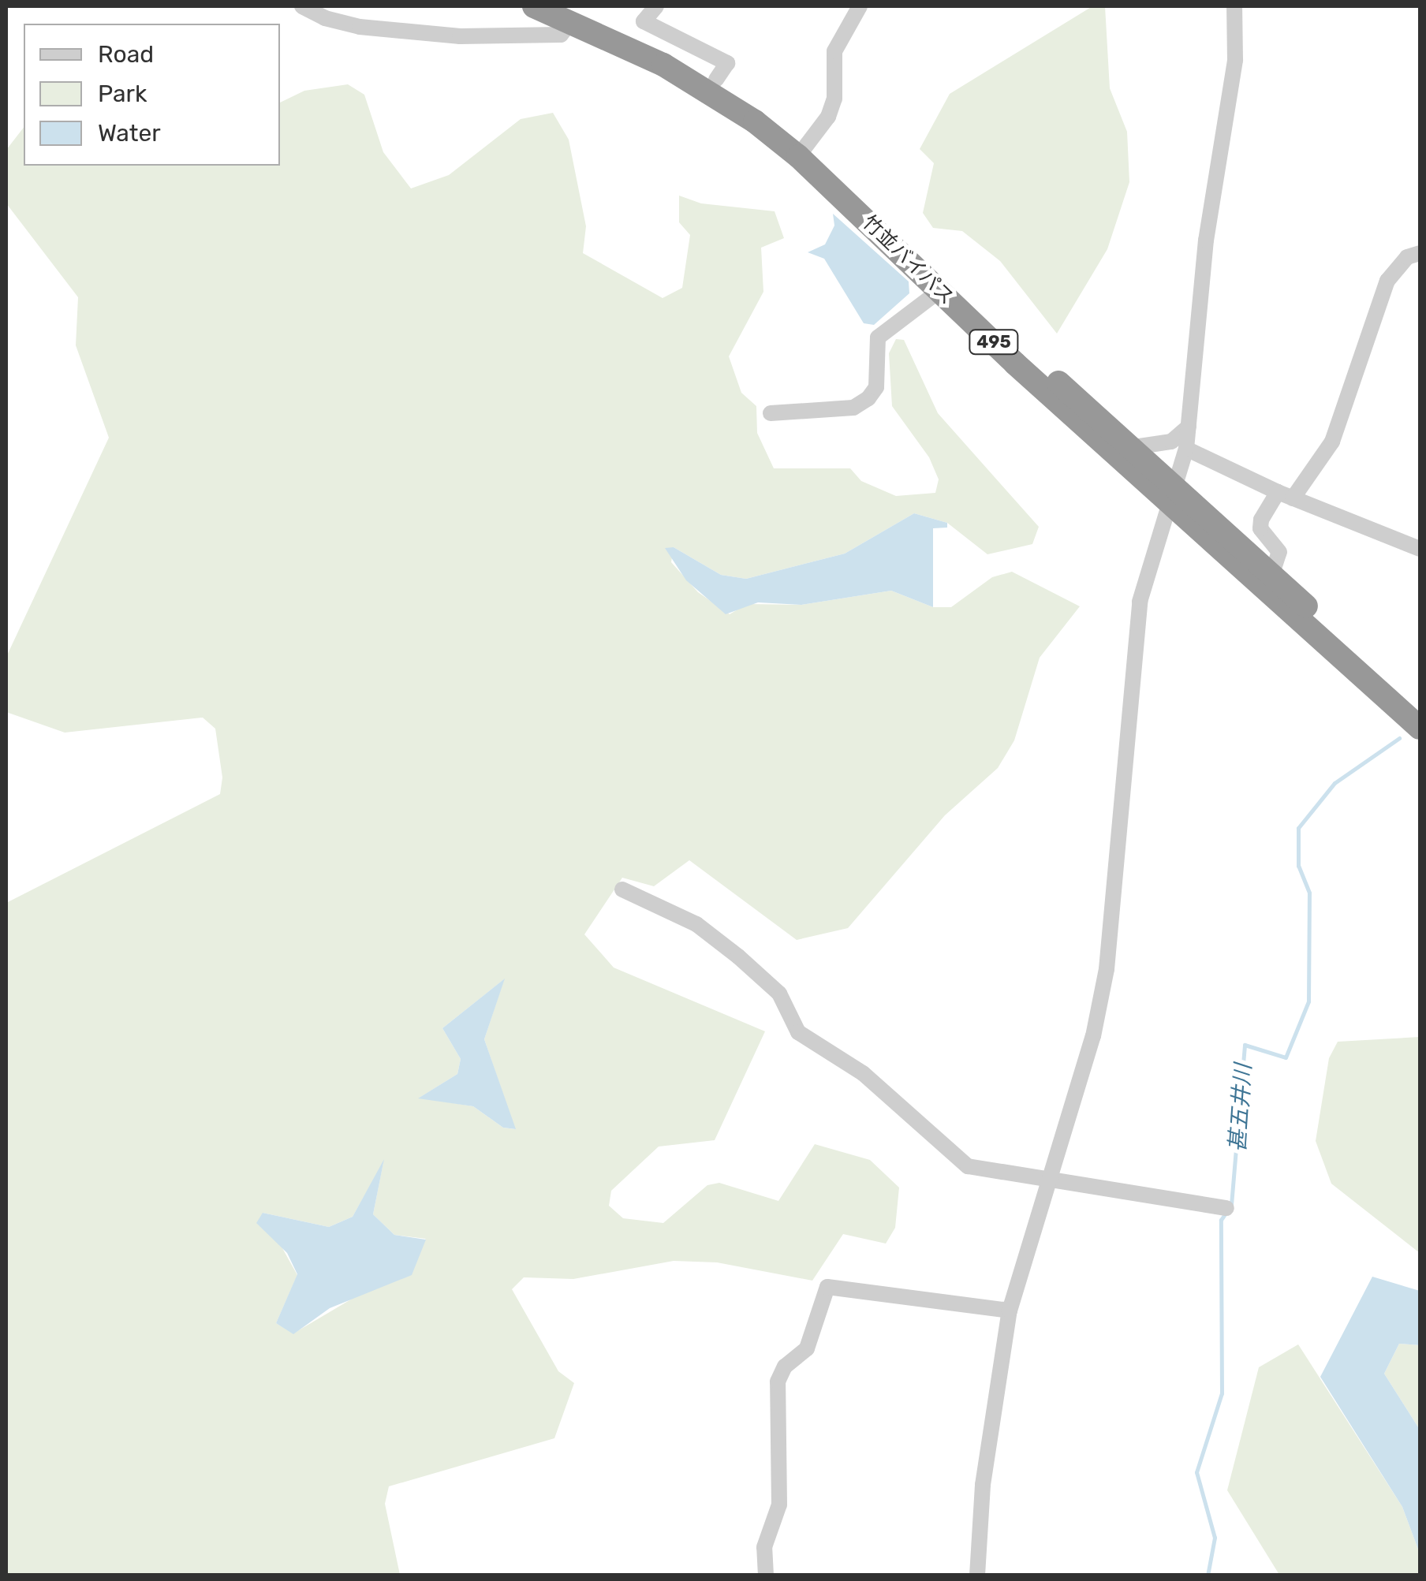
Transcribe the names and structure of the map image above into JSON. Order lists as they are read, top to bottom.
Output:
{
  "streets": {
    "highway": ["竹並バイパス", "495"]
  },
  "water": ["甚五井川"],
  "legend": ["Road", "Park", "Water"]
}
